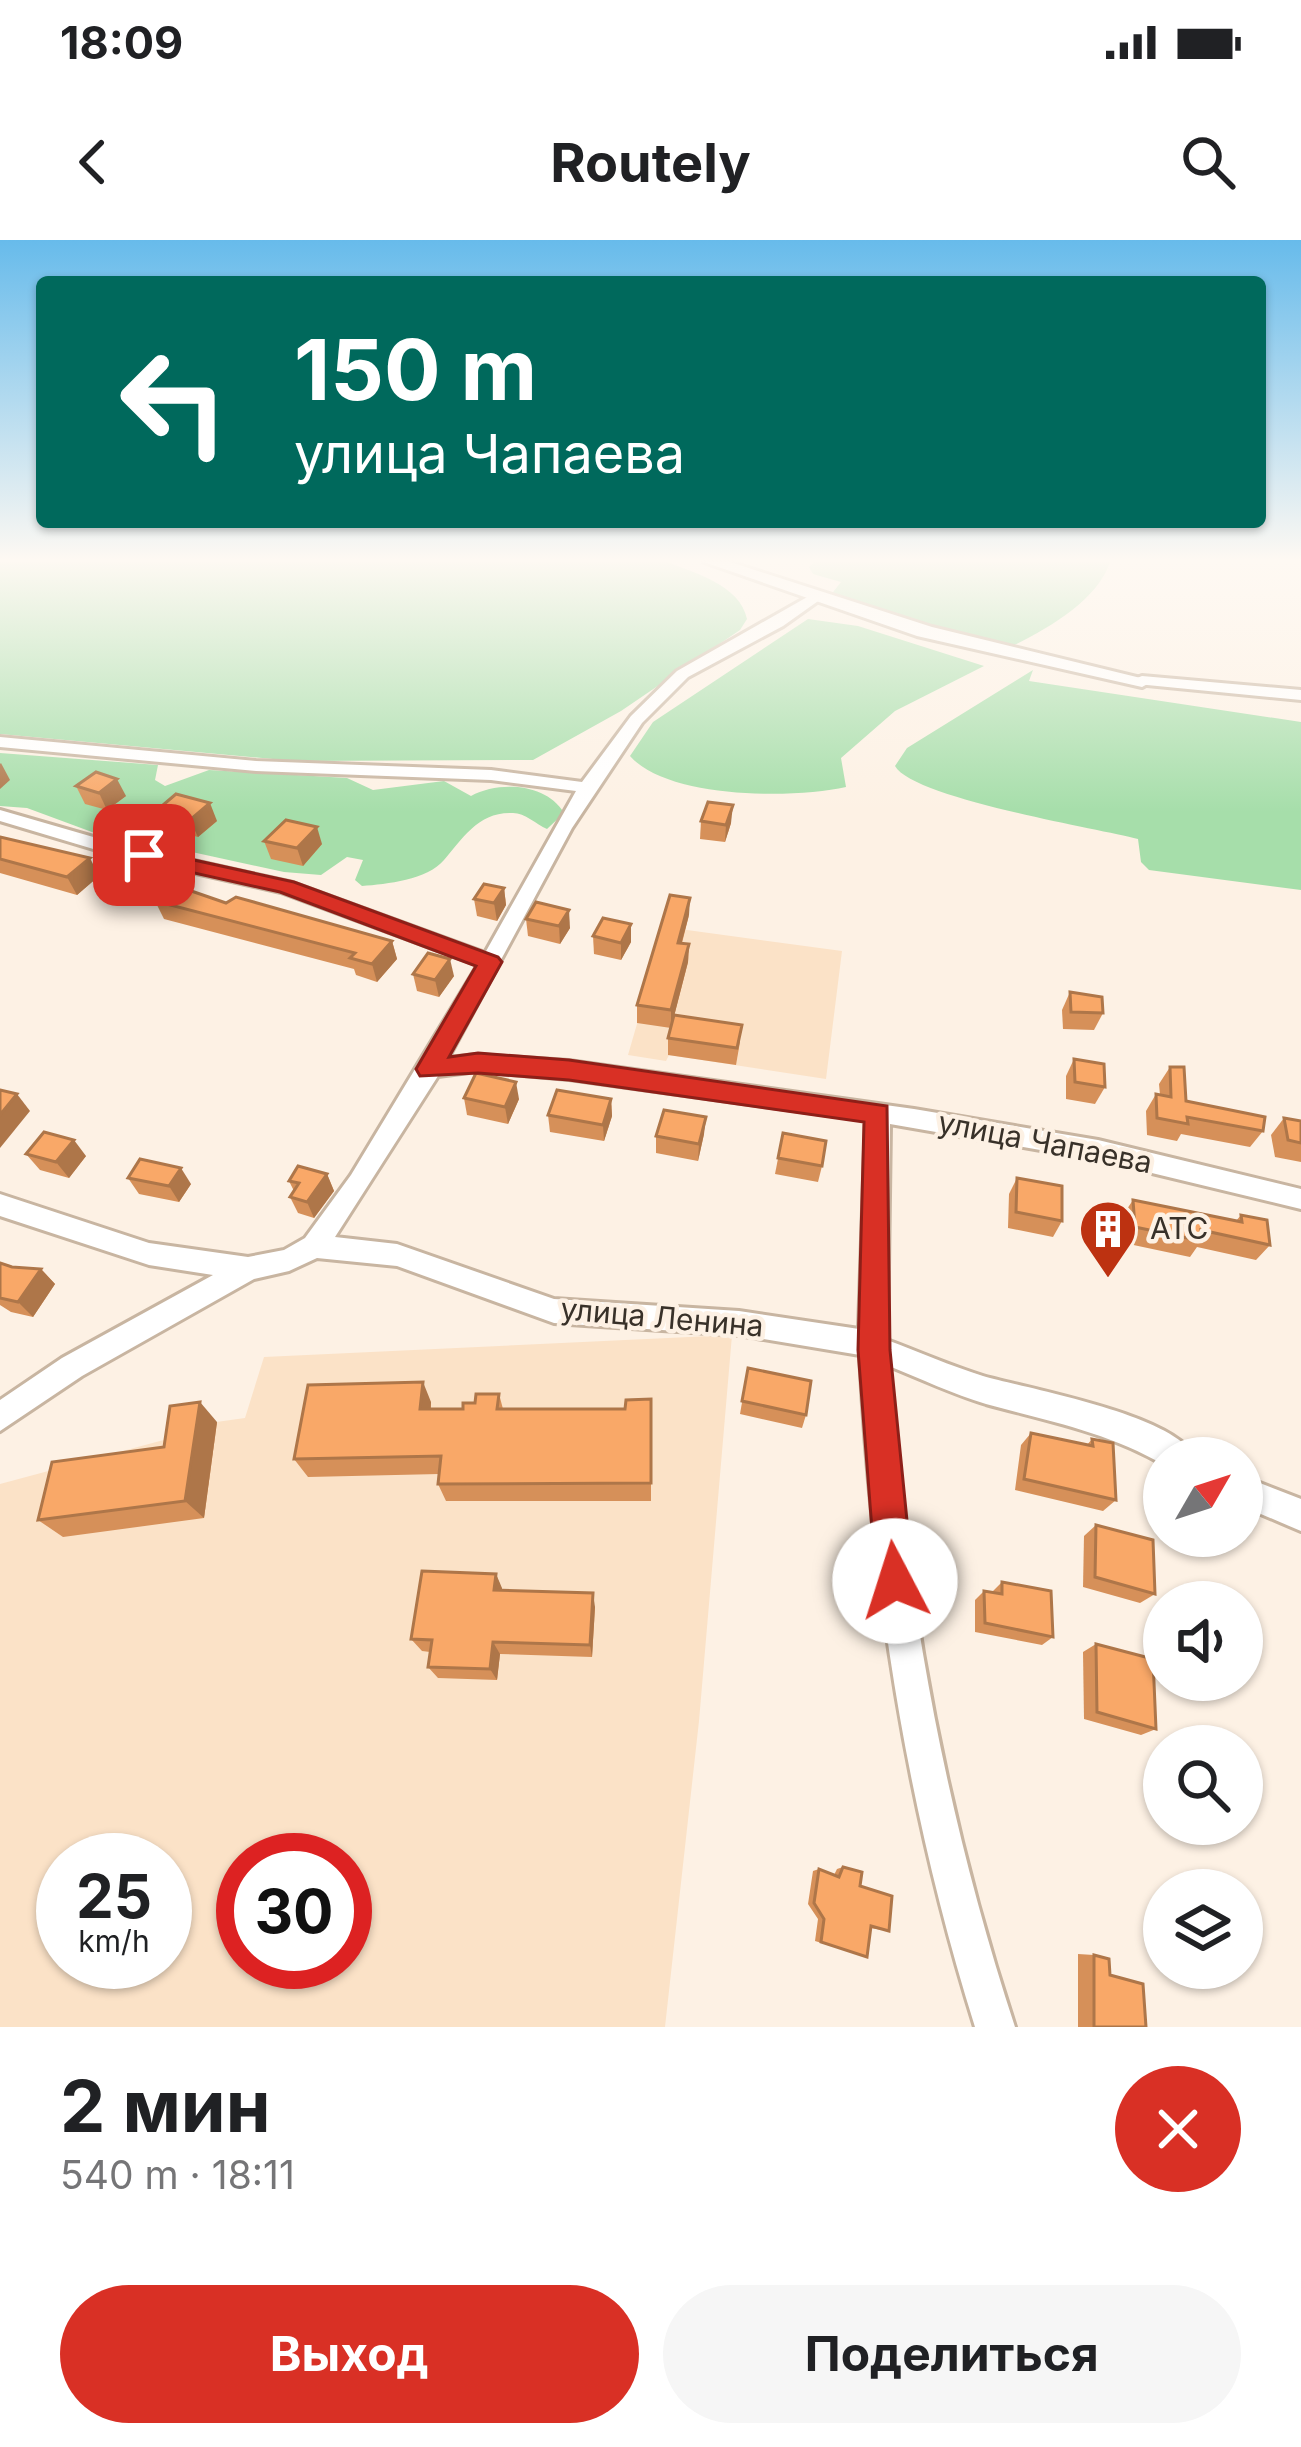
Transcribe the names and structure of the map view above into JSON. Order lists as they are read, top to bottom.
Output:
{
  "streets": {
    "street": ["улица Чапаева", "улица Ленина"]
  },
  "places": {
    "building": ["АТС"]
  },
  "north": "top right",
  "page": {
    "status": "18:09",
    "header": "Routely",
    "turn": ["150 m", "улица Чапаева"],
    "speed": "25 km/h",
    "limit": "30",
    "heading": ["2 мин", "540 m · 18:11"],
    "buttons": ["Выход", "Поделиться"]
  }
}
